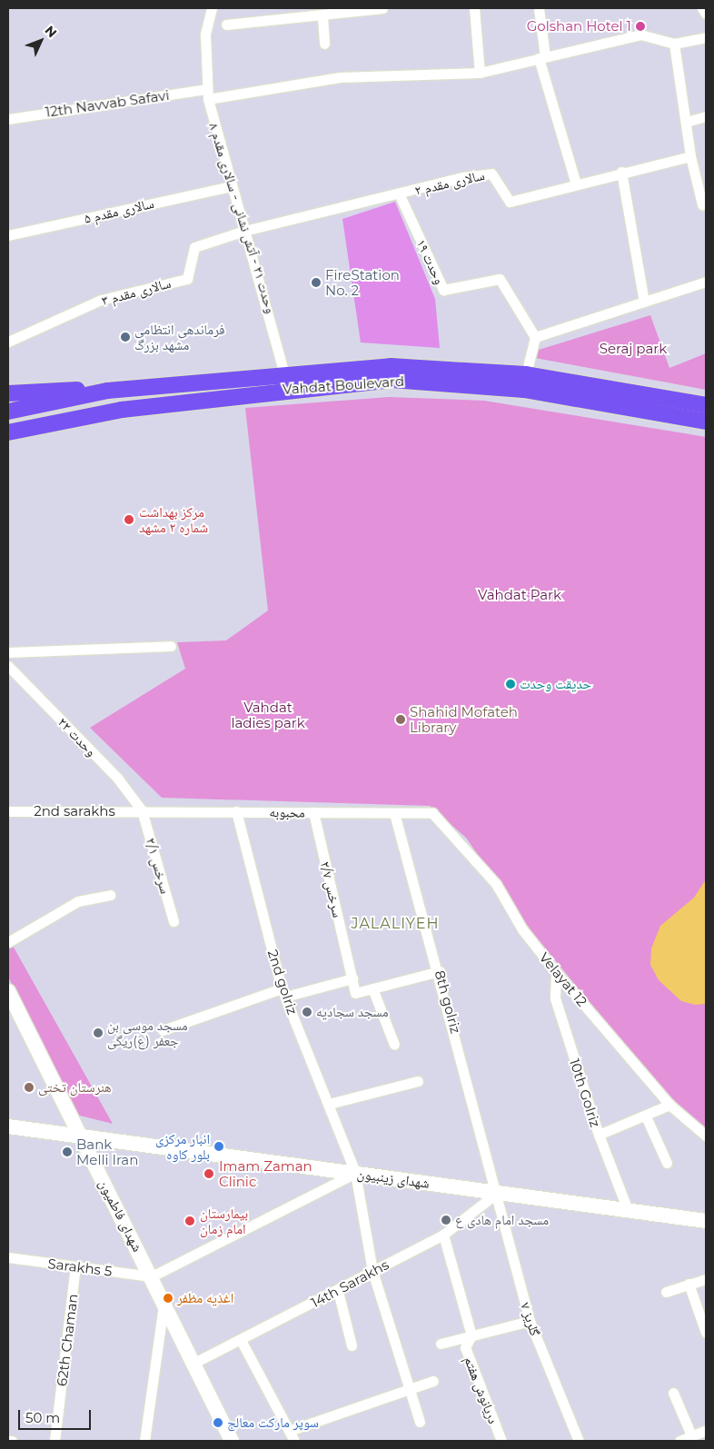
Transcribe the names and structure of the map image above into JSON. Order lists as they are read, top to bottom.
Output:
{
  "streets": {
    "main road": ["Vahdat Boulevard"],
    "street": [
      "12th Navvab Safavi",
      "سالاری مقدم ۲",
      "سالاری مقدم ۵",
      "وحدت ۲۱ - آتش نشانی - سالاری مقدم ۸",
      "وحدت ۱۹",
      "سالاری مقدم ۳",
      "وحدت ۲۲",
      "2nd sarakhs",
      "محبوبه",
      "سرخس ۲/۱",
      "سرخس ۲/۷",
      "Velayat 12",
      "2nd golriz",
      "8th golriz",
      "10th Golriz",
      "شهدای زینبیون",
      "شهدای فاطمیون",
      "Sarakhs 5",
      "14th Sarakhs",
      "گلریز ۷",
      "62th Chaman",
      "دریانوش هفتم"
    ]
  },
  "crossings": [
    ["12th Navvab Safavi", "وحدت ۲۱ - آتش نشانی - سالاری مقدم ۸"],
    ["سالاری مقدم ۲", "وحدت ۲۱ - آتش نشانی - سالاری مقدم ۸"],
    ["سالاری مقدم ۲", "وحدت ۱۹"],
    ["سالاری مقدم ۲", "سالاری مقدم ۳"],
    ["سالاری مقدم ۵", "وحدت ۲۱ - آتش نشانی - سالاری مقدم ۸"],
    ["وحدت ۲۱ - آتش نشانی - سالاری مقدم ۸", "سالاری مقدم ۳"],
    ["وحدت ۲۱ - آتش نشانی - سالاری مقدم ۸", "Vahdat Boulevard"],
    ["وحدت ۲۲", "2nd sarakhs"],
    ["وحدت ۲۲", "محبوبه"],
    ["وحدت ۲۲", "سرخس ۲/۱"],
    ["2nd sarakhs", "محبوبه"],
    ["2nd sarakhs", "سرخس ۲/۱"],
    ["محبوبه", "سرخس ۲/۱"],
    ["محبوبه", "سرخس ۲/۷"],
    ["محبوبه", "Velayat 12"],
    ["محبوبه", "2nd golriz"],
    ["محبوبه", "8th golriz"],
    ["Velayat 12", "10th Golriz"],
    ["2nd golriz", "شهدای زینبیون"],
    ["2nd golriz", "14th Sarakhs"],
    ["8th golriz", "شهدای زینبیون"],
    ["8th golriz", "14th Sarakhs"],
    ["8th golriz", "گلریز ۷"],
    ["10th Golriz", "شهدای زینبیون"],
    ["شهدای زینبیون", "شهدای فاطمیون"],
    ["شهدای زینبیون", "14th Sarakhs"],
    ["شهدای زینبیون", "گلریز ۷"],
    ["شهدای فاطمیون", "Sarakhs 5"],
    ["شهدای فاطمیون", "14th Sarakhs"],
    ["Sarakhs 5", "62th Chaman"],
    ["14th Sarakhs", "گلریز ۷"],
    ["14th Sarakhs", "دریانوش هفتم"]
  ],
  "districts": ["JALALIYEH"],
  "parks": ["Seraj park", "Vahdat Park", "Vahdat ladies park"],
  "places": [
    "Golshan Hotel 1",
    "FireStation No. 2",
    "فرماندهی انتظامی مشهد بزرگ",
    "مرکز بهداشت شماره ۲ مشهد",
    "حدیقت وحدت",
    "Shahid Mofateh Library",
    "مسجد سجادیه",
    "مسجد موسی بن جعفر (ع)ریگی",
    "هنرستان تختی",
    "انبار مرکزی بلور کاوه",
    "Bank Melli Iran",
    "Imam Zaman Clinic",
    "مسجد امام هادی ع",
    "بیمارستان امام زمان",
    "اغذیه مظفر",
    "سوپر مارکت معالج"
  ],
  "scale_bar": "50 m",
  "north": "top right"
}
